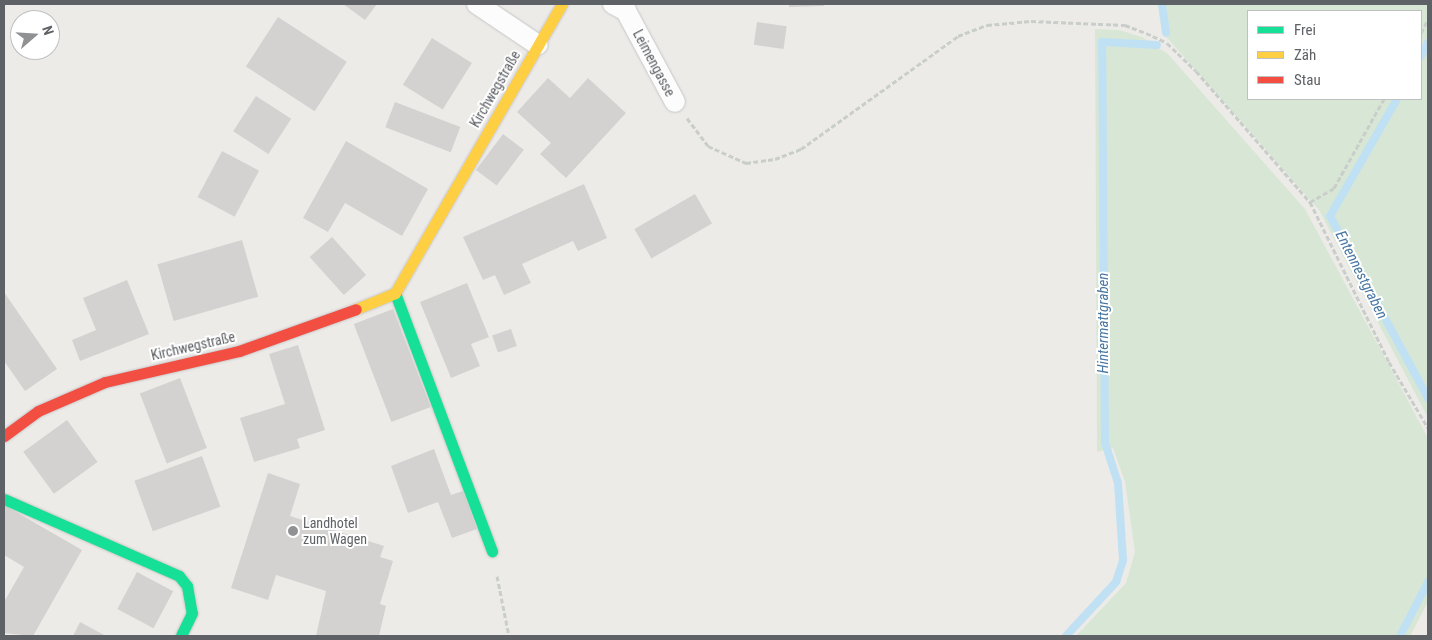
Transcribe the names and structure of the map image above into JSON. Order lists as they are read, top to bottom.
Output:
{
  "streets": {
    "street": ["Leimengasse", "Kirchwegstraße"]
  },
  "water": ["Entennestgraben", "Hintermattgraben"],
  "places": ["Landhotel zum Wagen"],
  "legend": ["Frei", "Zäh", "Stau"],
  "north": "right"
}
